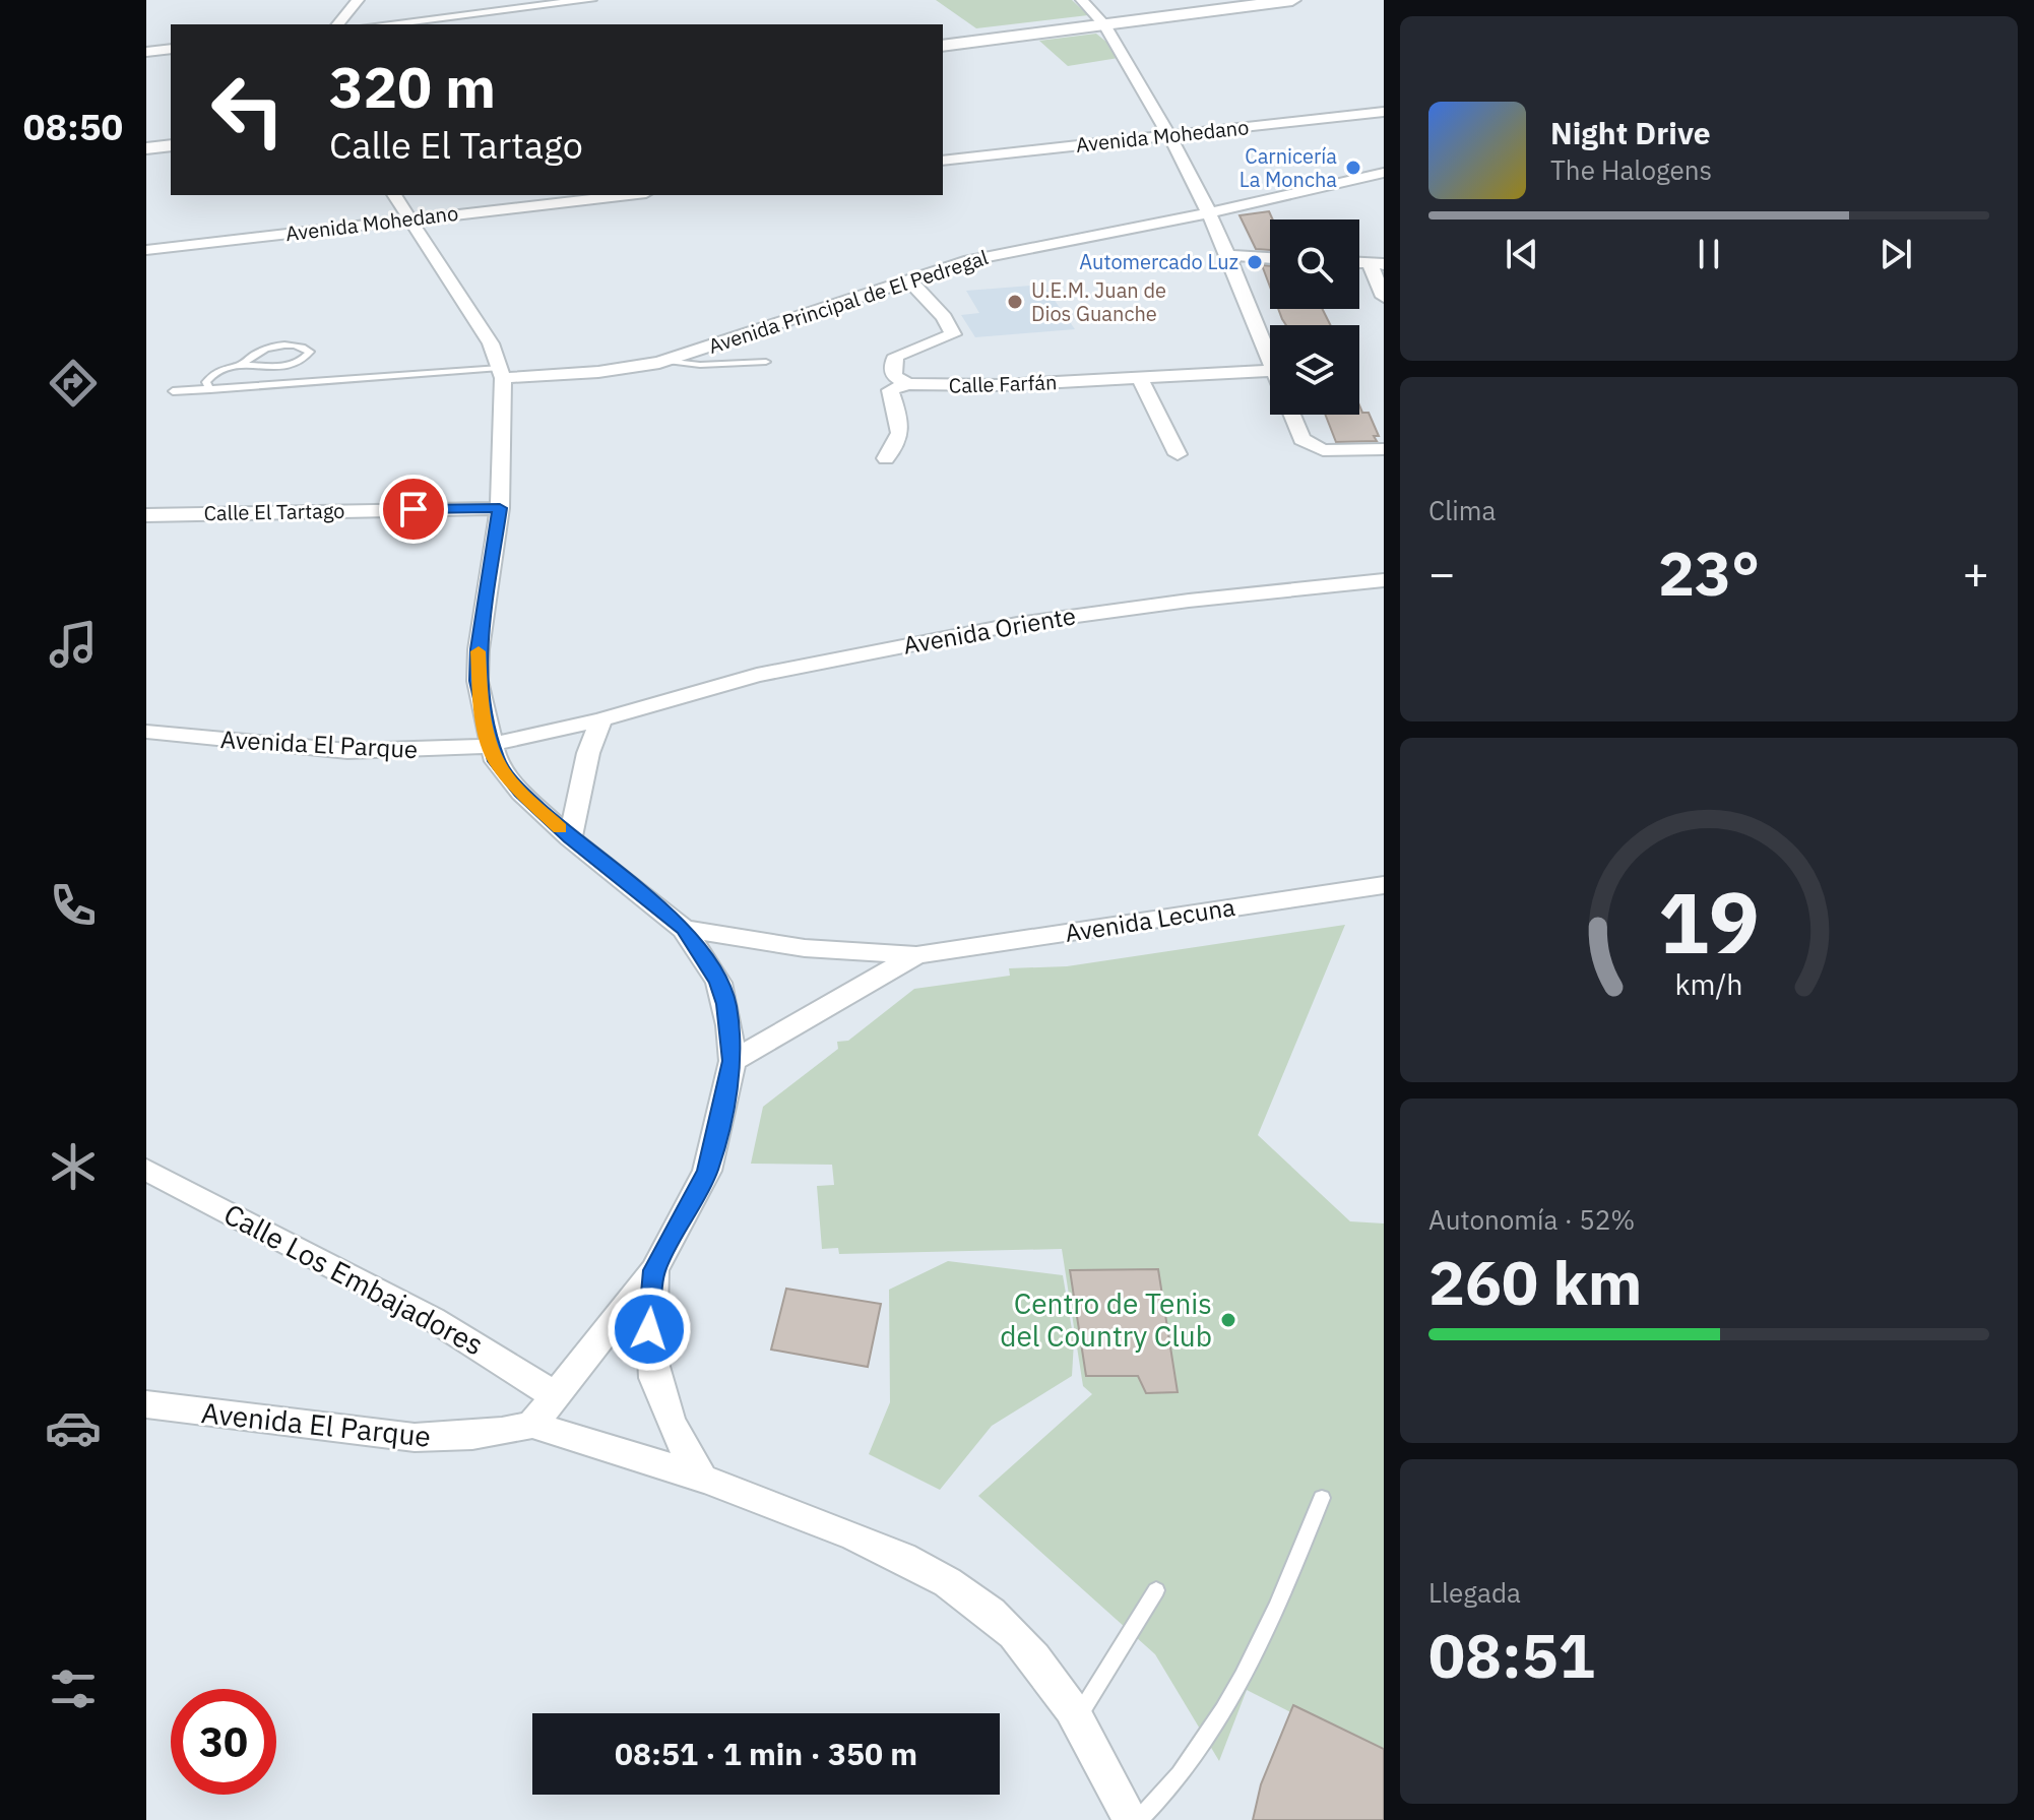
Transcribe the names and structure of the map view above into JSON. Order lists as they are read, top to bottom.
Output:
{
  "streets": {
    "street": [
      "Avenida Mohedano",
      "Avenida Principal de El Pedregal",
      "Calle Farfán",
      "Calle El Tartago",
      "Avenida Oriente",
      "Avenida El Parque",
      "Avenida Lecuna",
      "Calle Los Embajadores"
    ]
  },
  "crossings": [
    ["Avenida Principal de El Pedregal", "Calle Farfán"],
    ["Avenida Oriente", "Avenida El Parque"]
  ],
  "places": [
    "Carnicería La Moncha",
    "Automercado Luz",
    "U.E.M. Juan de Dios Guanche",
    "Centro de Tenis del Country Club"
  ],
  "page": {
    "tabs": "08:50",
    "turn": ["320 m", "Calle El Tartago"],
    "song": ["Night Drive", "The Halogens"],
    "tile": [
      "Clima",
      ["Autonomía · 52%", "260 km"],
      ["Llegada", "08:51"]
    ],
    "heat": ["−", "23°", "+"],
    "limit": "30",
    "trip": "08:51 · 1 min · 350 m",
    "gauge": ["19", "km/h"]
  }
}
